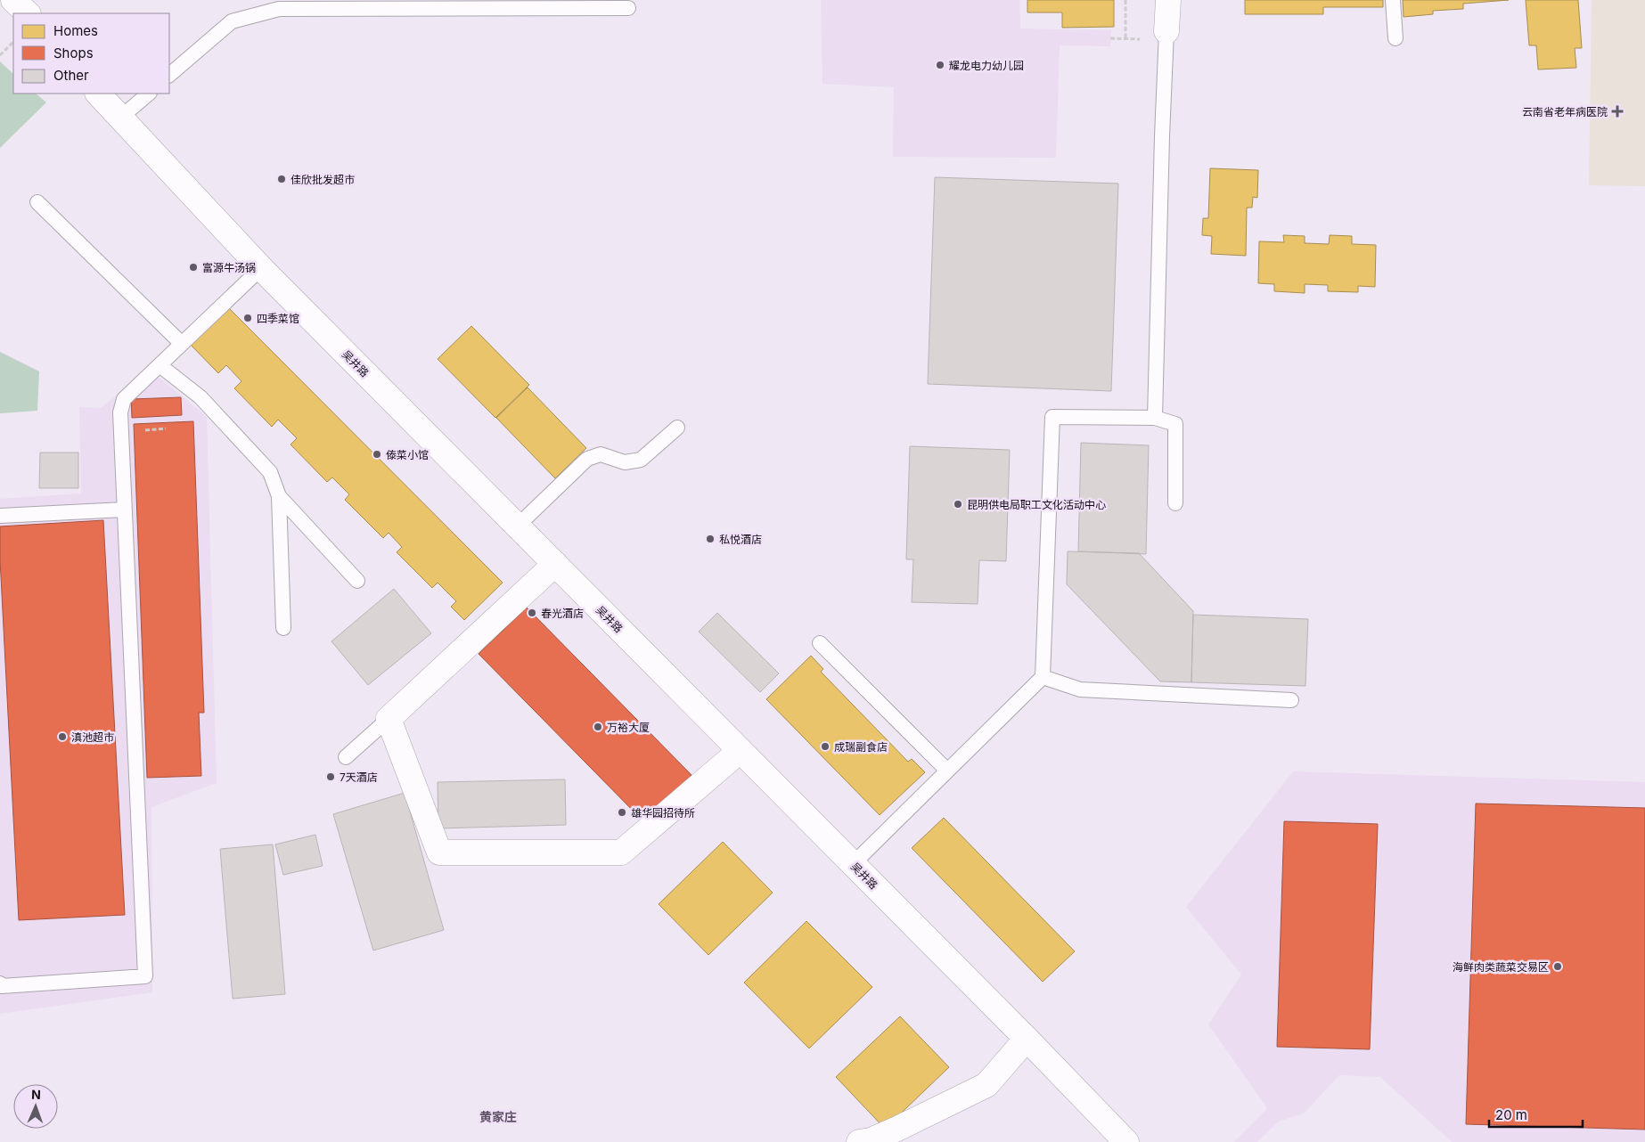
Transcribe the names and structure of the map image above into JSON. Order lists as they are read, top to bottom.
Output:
{
  "streets": {
    "street": ["吴井路"]
  },
  "districts": ["黄家庄"],
  "places": {
    "other": [
      "耀龙电力幼儿园",
      "佳欣批发超市",
      "富源牛汤锅",
      "四季菜馆",
      "傣菜小馆",
      "昆明供电局职工文化活动中心",
      "私悦酒店",
      "春光酒店",
      "万裕大厦",
      "滇池超市",
      "成瑞副食店",
      "7天酒店",
      "雄华园招待所",
      "海鲜肉类蔬菜交易区"
    ],
    "health": ["云南省老年病医院"]
  },
  "legend": ["Homes", "Shops", "Other"],
  "scale_bar": "20 m",
  "north": "top"
}
